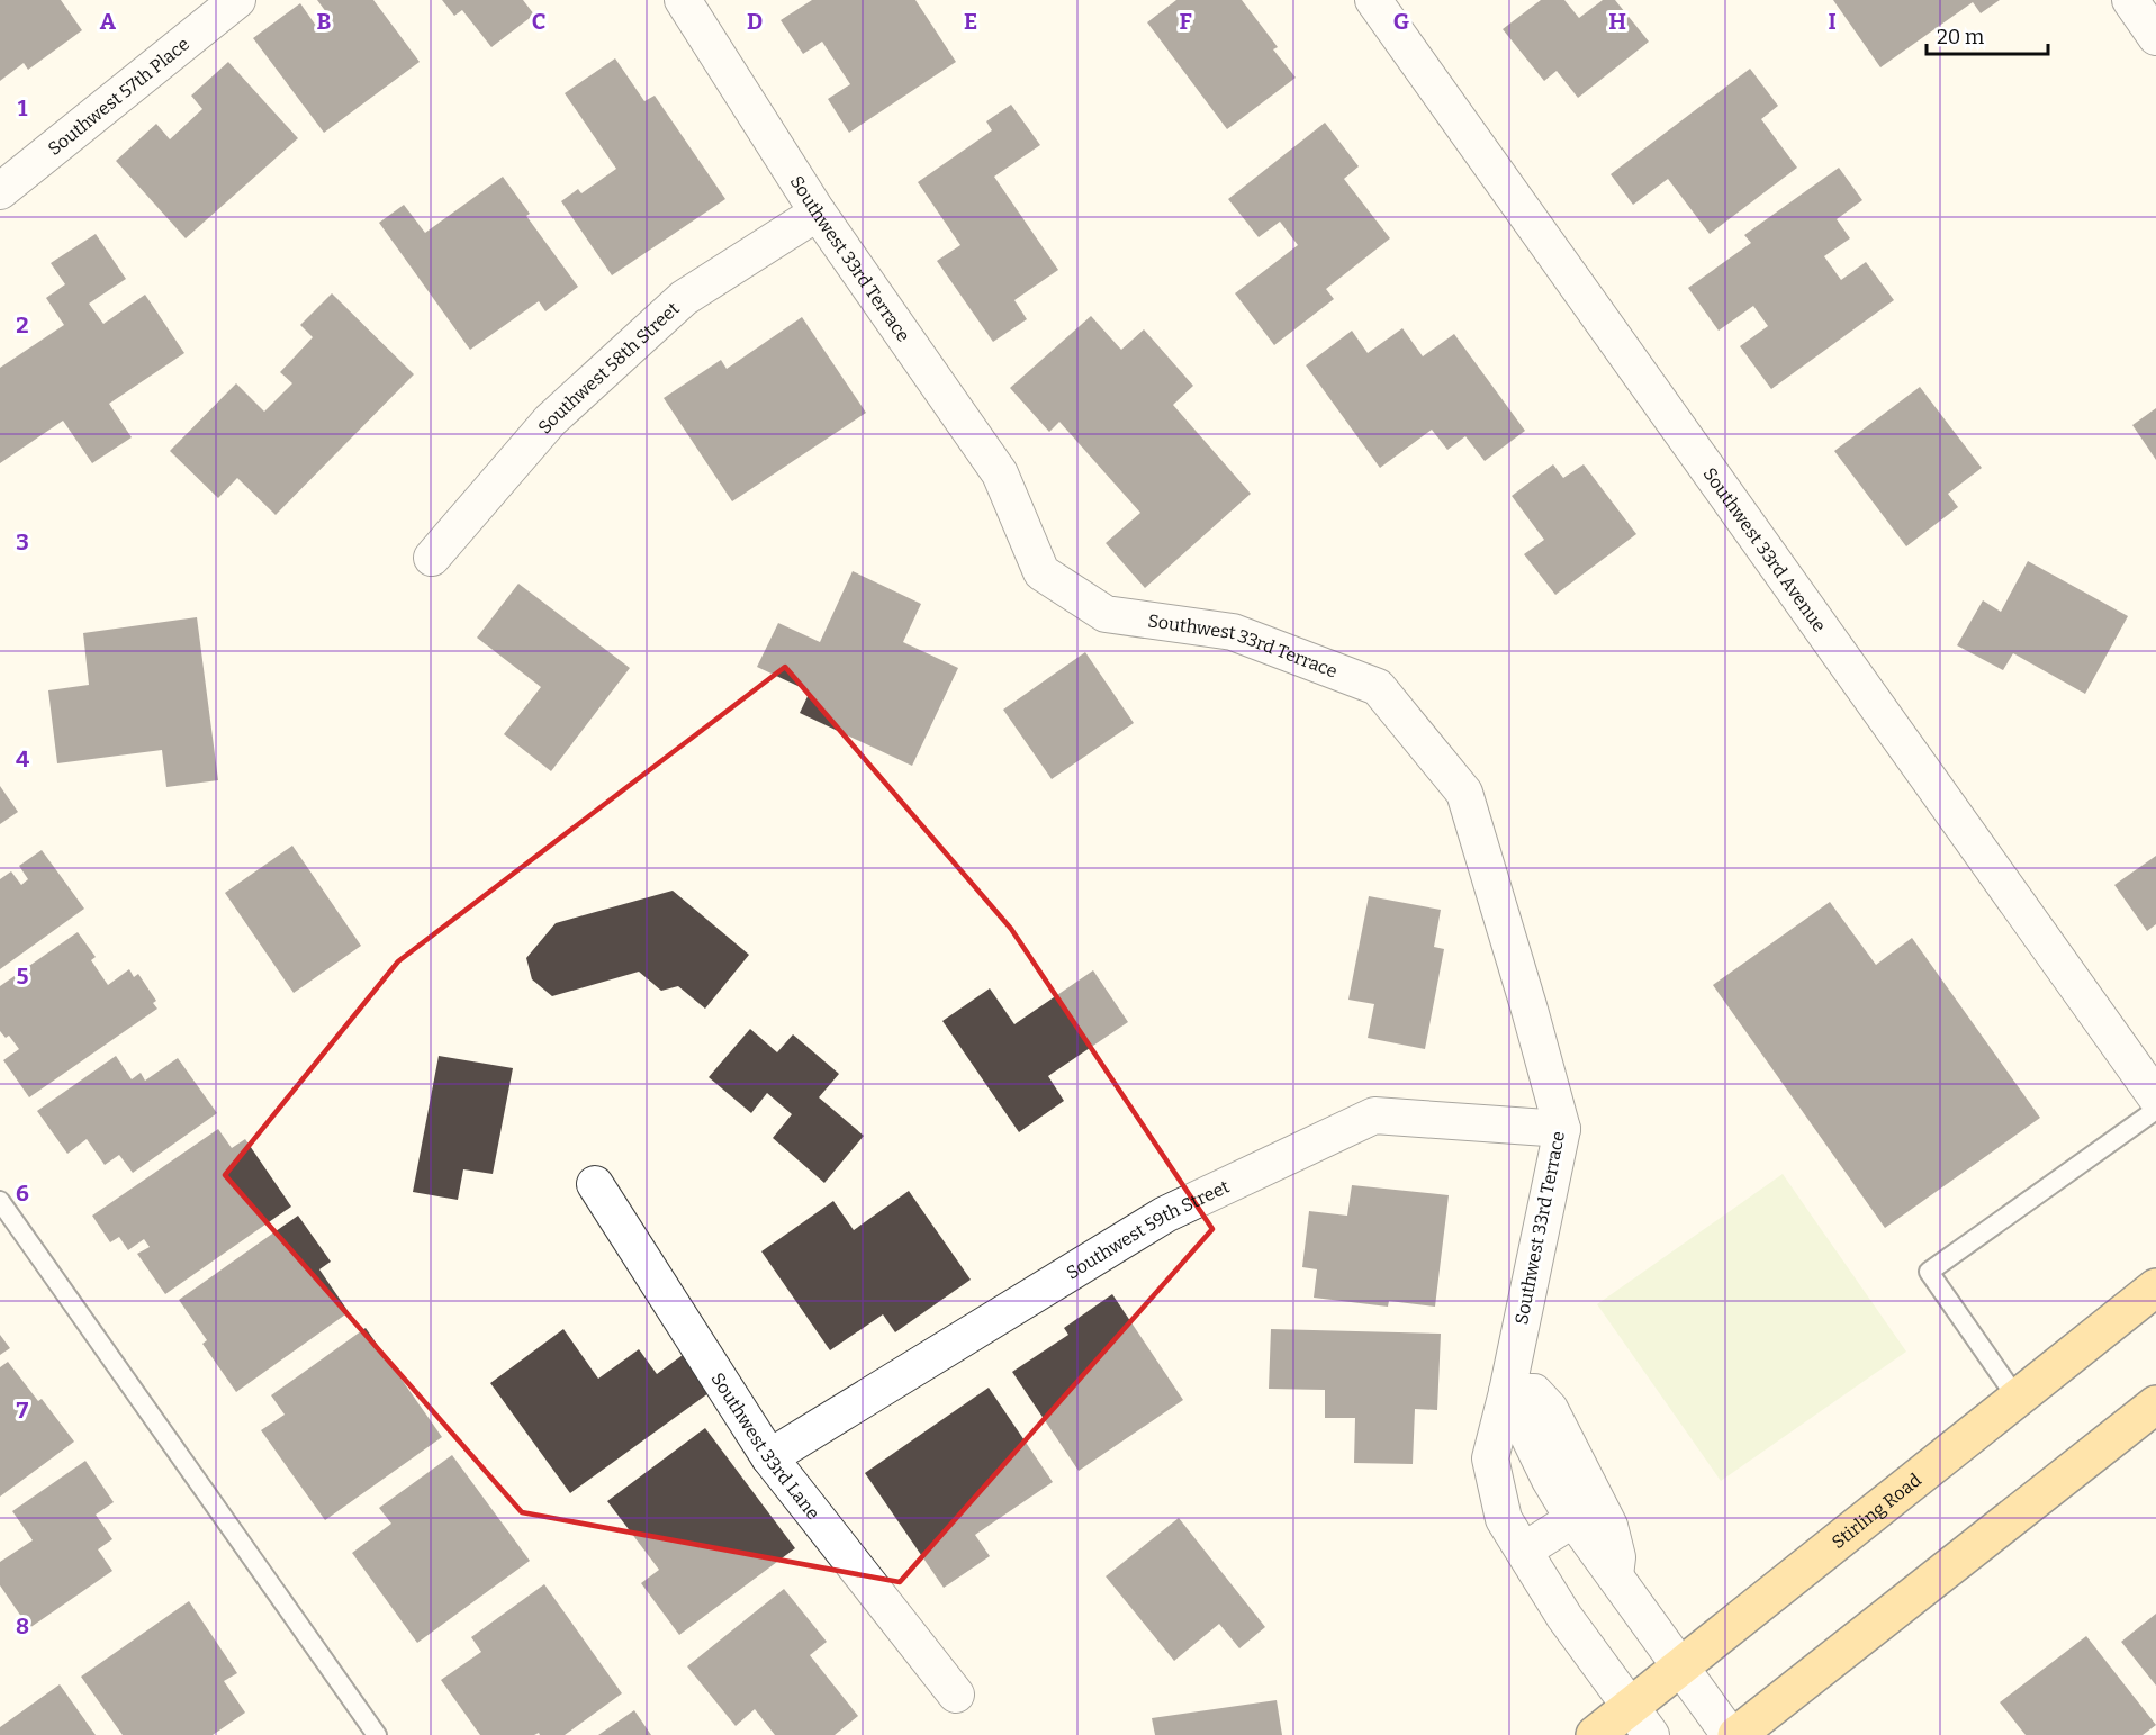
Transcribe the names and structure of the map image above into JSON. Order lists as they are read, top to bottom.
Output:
{
  "streets": {
    "main road": ["Stirling Road"],
    "street": [
      "Southwest 57th Place",
      "Southwest 33rd Terrace",
      "Southwest 58th Street",
      "Southwest 33rd Avenue",
      "Southwest 59th Street",
      "Southwest 33rd Lane"
    ]
  },
  "crossings": [
    ["Southwest 33rd Terrace", "Southwest 58th Street"],
    ["Southwest 33rd Terrace", "Southwest 59th Street"],
    ["Southwest 33rd Terrace", "Stirling Road"],
    ["Southwest 59th Street", "Southwest 33rd Lane"]
  ],
  "scale_bar": "20 m",
  "grid": {
    "columns": [
      "A",
      "B",
      "C",
      "D",
      "E",
      "F",
      "G",
      "H",
      "I"
    ],
    "rows": [
      "1",
      "2",
      "3",
      "4",
      "5",
      "6",
      "7",
      "8"
    ]
  }
}
